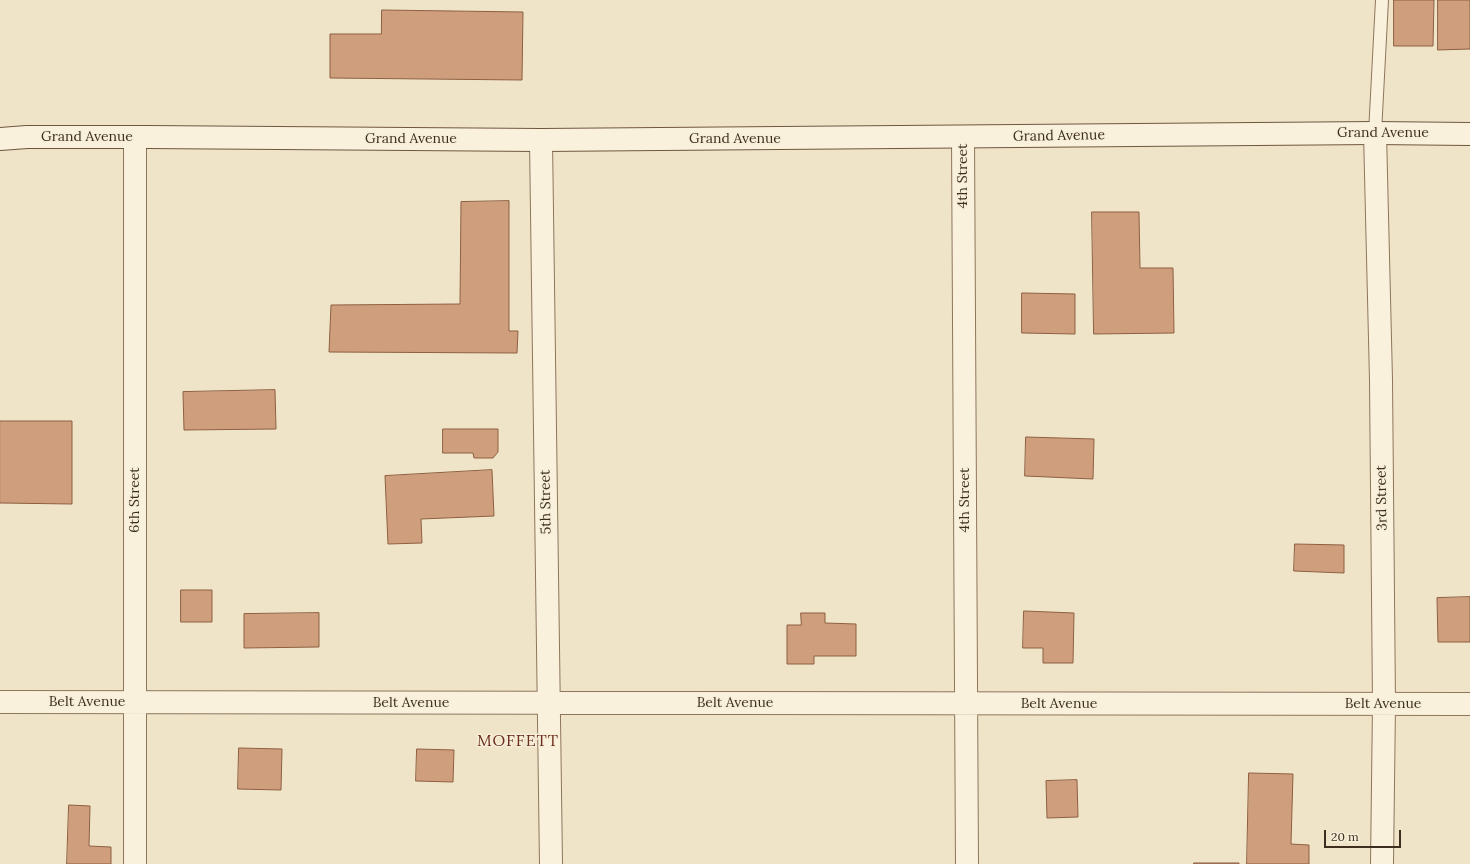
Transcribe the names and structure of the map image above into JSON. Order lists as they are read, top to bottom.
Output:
{
  "streets": {
    "street": [
      "Grand Avenue",
      "4th Street",
      "3rd Street",
      "6th Street",
      "5th Street",
      "Belt Avenue"
    ]
  },
  "crossings": [
    ["Grand Avenue", "4th Street"],
    ["Grand Avenue", "3rd Street"],
    ["Grand Avenue", "6th Street"],
    ["Grand Avenue", "5th Street"],
    ["4th Street", "Belt Avenue"],
    ["3rd Street", "Belt Avenue"],
    ["6th Street", "Belt Avenue"],
    ["5th Street", "Belt Avenue"]
  ],
  "districts": ["MOFFETT"],
  "scale_bar": "20 m"
}
